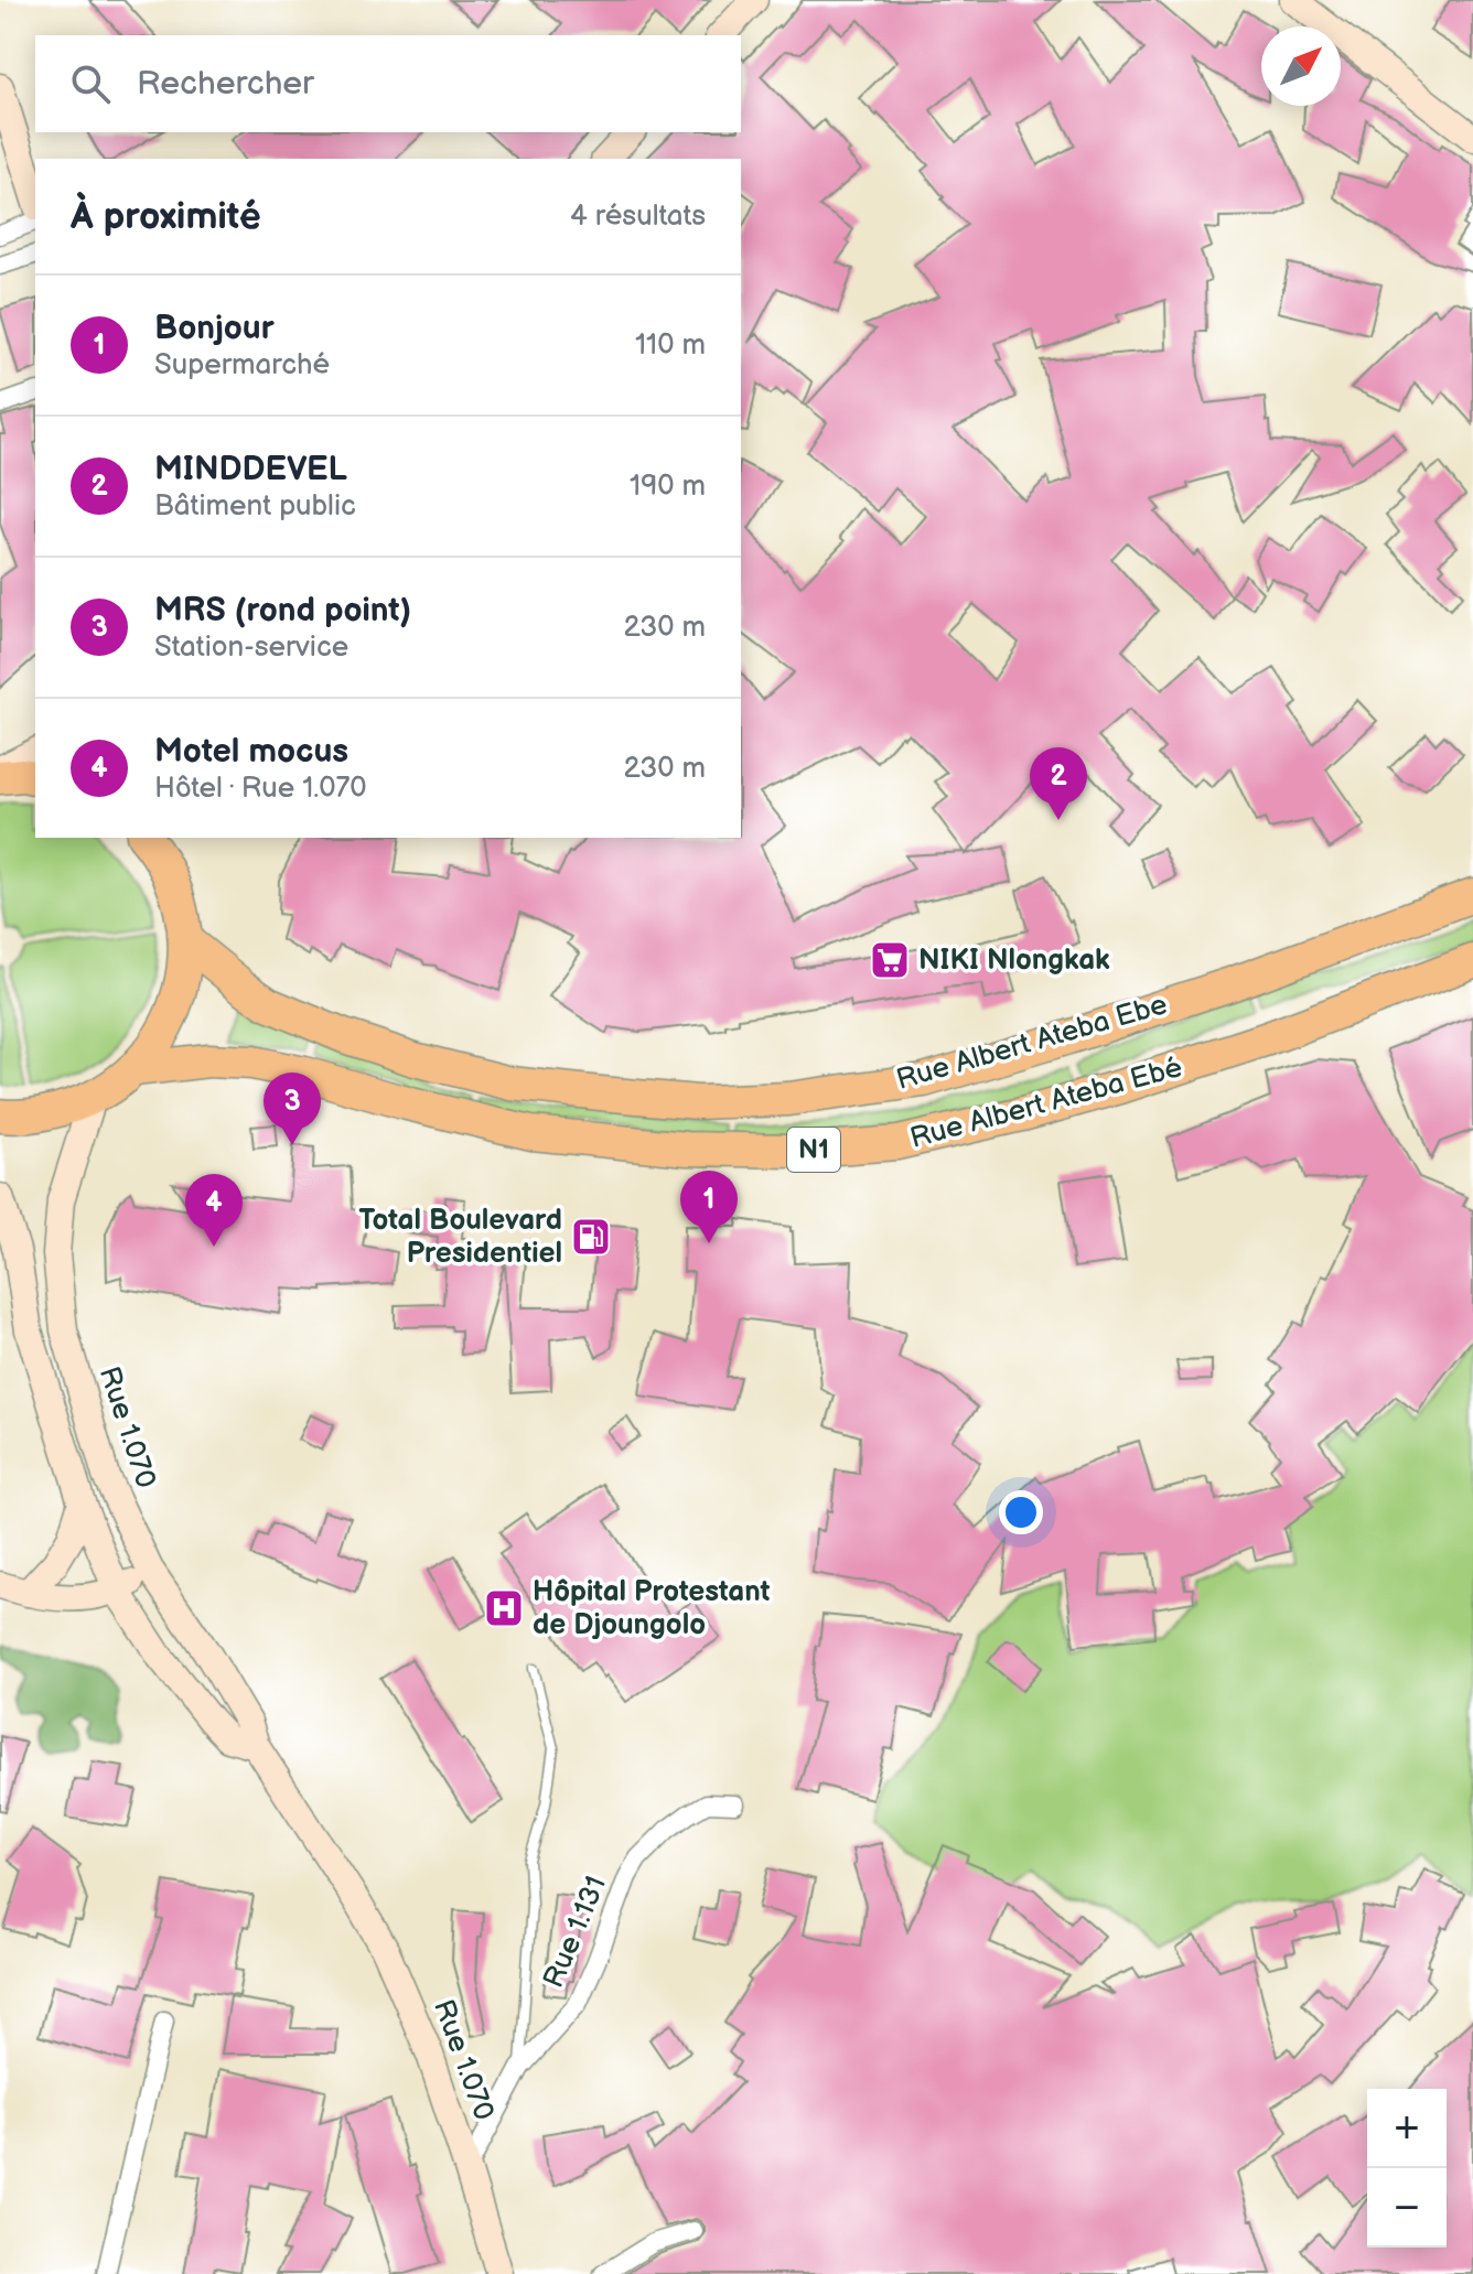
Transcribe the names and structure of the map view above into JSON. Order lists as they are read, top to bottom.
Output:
{
  "streets": {
    "highway": ["Rue Albert Ateba Ebe", "Rue Albert Ateba Ebé", "N1"],
    "main road": ["Rue 1.070"],
    "street": ["Rue 1.131"]
  },
  "crossings": [
    ["Rue Albert Ateba Ebe", "N1"],
    ["Rue Albert Ateba Ebé", "N1"],
    ["N1", "Rue 1.070"],
    ["Rue 1.070", "Rue 1.131"]
  ],
  "places": {
    "supermarket": ["NIKI Nlongkak"],
    "fuel station": ["Total Boulevard Presidentiel"],
    "hospital": ["Hôpital Protestant de Djoungolo"]
  },
  "north": "top right",
  "page": {
    "search": "Rechercher",
    "heading": ["À proximité", "4 résultats"],
    "list": [
      {
        "mark": "1",
        "name": "Bonjour",
        "note": "Supermarché",
        "value": "110 m"
      },
      {
        "mark": "2",
        "name": "MINDDEVEL",
        "note": "Bâtiment public",
        "value": "190 m"
      },
      {
        "mark": "3",
        "name": "MRS (rond point)",
        "note": "Station-service",
        "value": "230 m"
      },
      {
        "mark": "4",
        "name": "Motel mocus",
        "note": "Hôtel · Rue 1.070",
        "value": "230 m"
      }
    ],
    "pins": [
      "2",
      "3",
      "1",
      "4"
    ],
    "map_buttons": ["+", "−"]
  }
}
